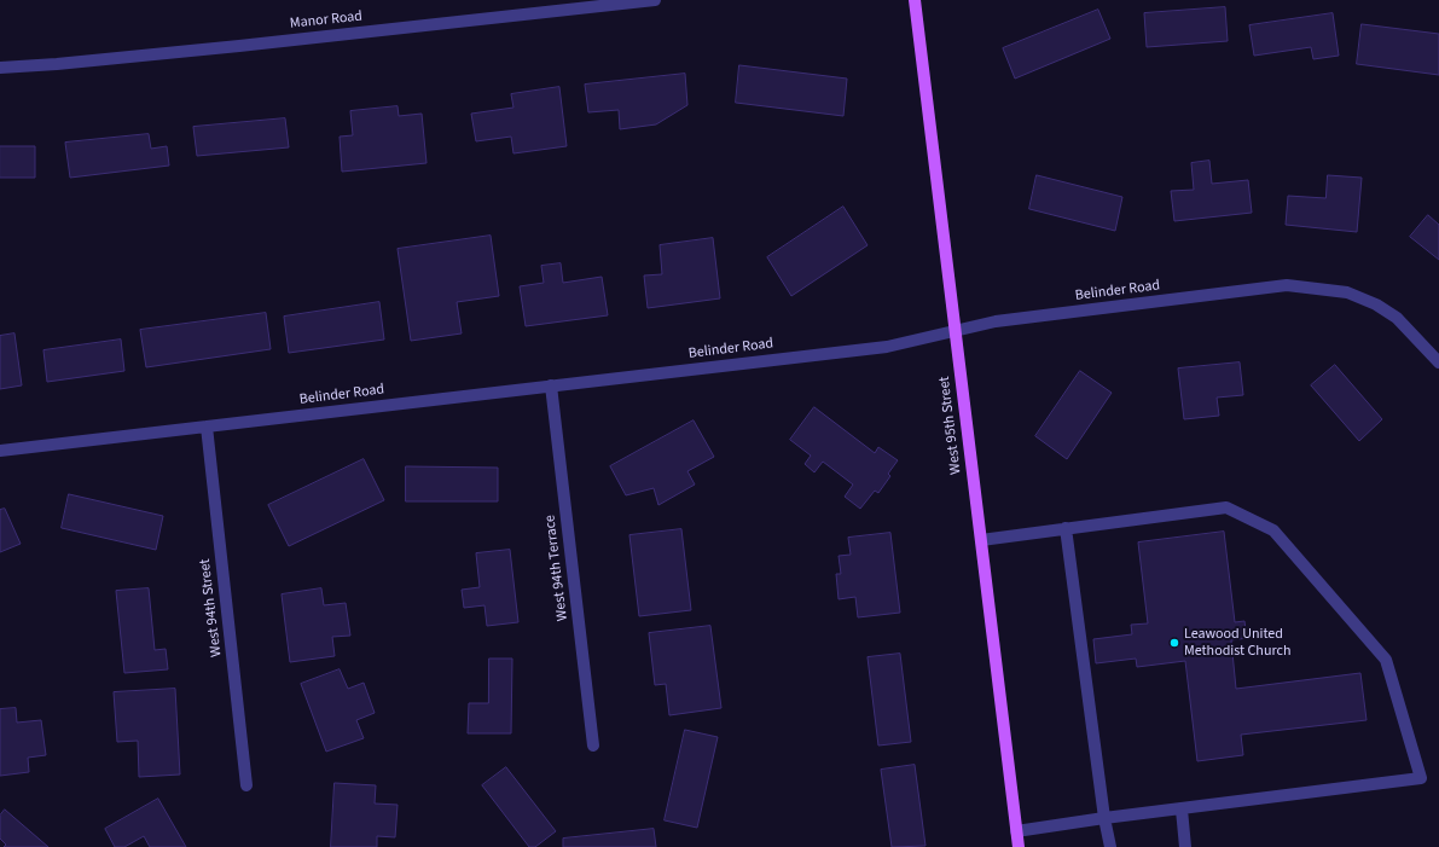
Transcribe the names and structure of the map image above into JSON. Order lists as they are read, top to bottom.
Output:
{
  "streets": {
    "main road": ["West 95th Street"],
    "street": [
      "Manor Road",
      "Belinder Road",
      "West 94th Terrace",
      "West 94th Street"
    ]
  },
  "crossings": [
    ["Belinder Road", "West 95th Street"],
    ["Belinder Road", "West 94th Terrace"],
    ["Belinder Road", "West 94th Street"]
  ],
  "places": ["Leawood United Methodist Church"]
}
